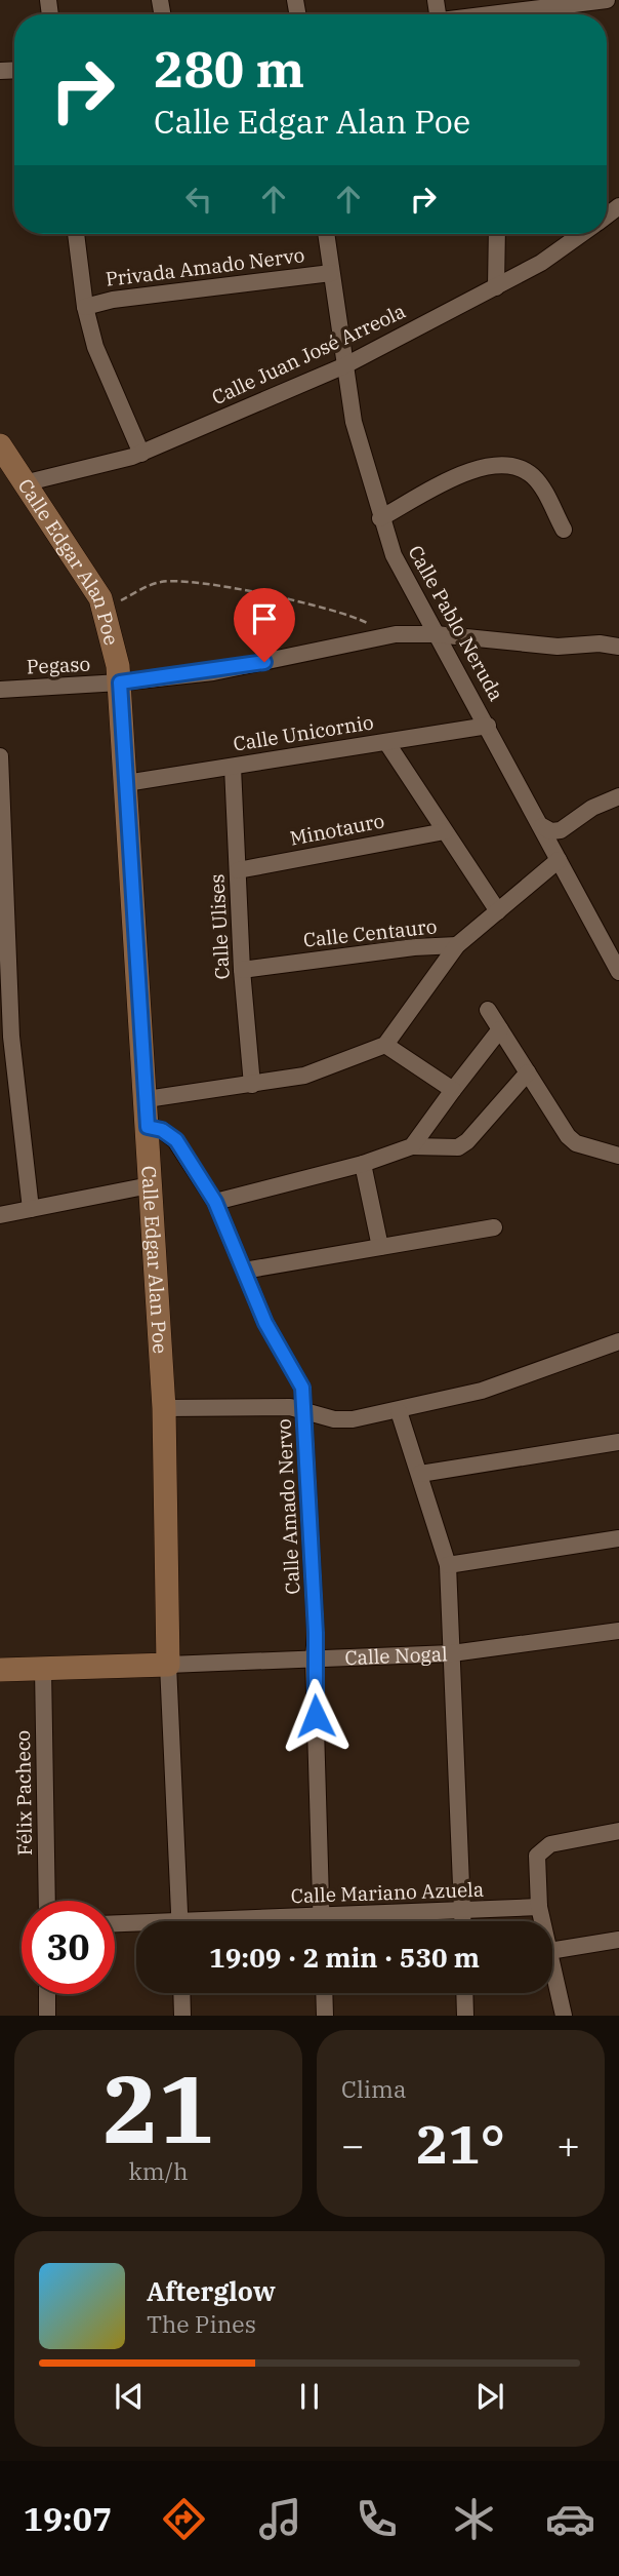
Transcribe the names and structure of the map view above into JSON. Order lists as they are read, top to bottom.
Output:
{
  "streets": {
    "street": [
      "Privada Amado Nervo",
      "Calle Juan José Arreola",
      "Calle Edgar Alan Poe",
      "Calle Pablo Neruda",
      "Pegaso",
      "Calle Unicornio",
      "Minotauro",
      "Calle Ulises",
      "Calle Centauro",
      "Calle Amado Nervo",
      "Calle Nogal",
      "Félix Pacheco",
      "Calle Mariano Azuela"
    ]
  },
  "crossings": [
    ["Privada Amado Nervo", "Calle Pablo Neruda"],
    ["Calle Juan José Arreola", "Calle Edgar Alan Poe"],
    ["Calle Juan José Arreola", "Calle Pablo Neruda"],
    ["Calle Edgar Alan Poe", "Pegaso"],
    ["Calle Edgar Alan Poe", "Calle Unicornio"],
    ["Calle Edgar Alan Poe", "Calle Amado Nervo"],
    ["Calle Edgar Alan Poe", "Calle Nogal"],
    ["Calle Pablo Neruda", "Pegaso"],
    ["Calle Pablo Neruda", "Calle Unicornio"],
    ["Calle Pablo Neruda", "Calle Centauro"],
    ["Calle Unicornio", "Calle Ulises"],
    ["Minotauro", "Calle Ulises"],
    ["Calle Ulises", "Calle Centauro"],
    ["Calle Amado Nervo", "Calle Nogal"],
    ["Calle Amado Nervo", "Calle Mariano Azuela"],
    ["Calle Nogal", "Félix Pacheco"]
  ],
  "page": {
    "turn": ["280 m", "Calle Edgar Alan Poe"],
    "limit": "30",
    "trip": "19:09 · 2 min · 530 m",
    "tile": [
      ["21", "km/h"],
      "Clima"
    ],
    "heat": ["−", "21°", "+"],
    "song": ["Afterglow", "The Pines"],
    "tabs": "19:07"
  }
}
